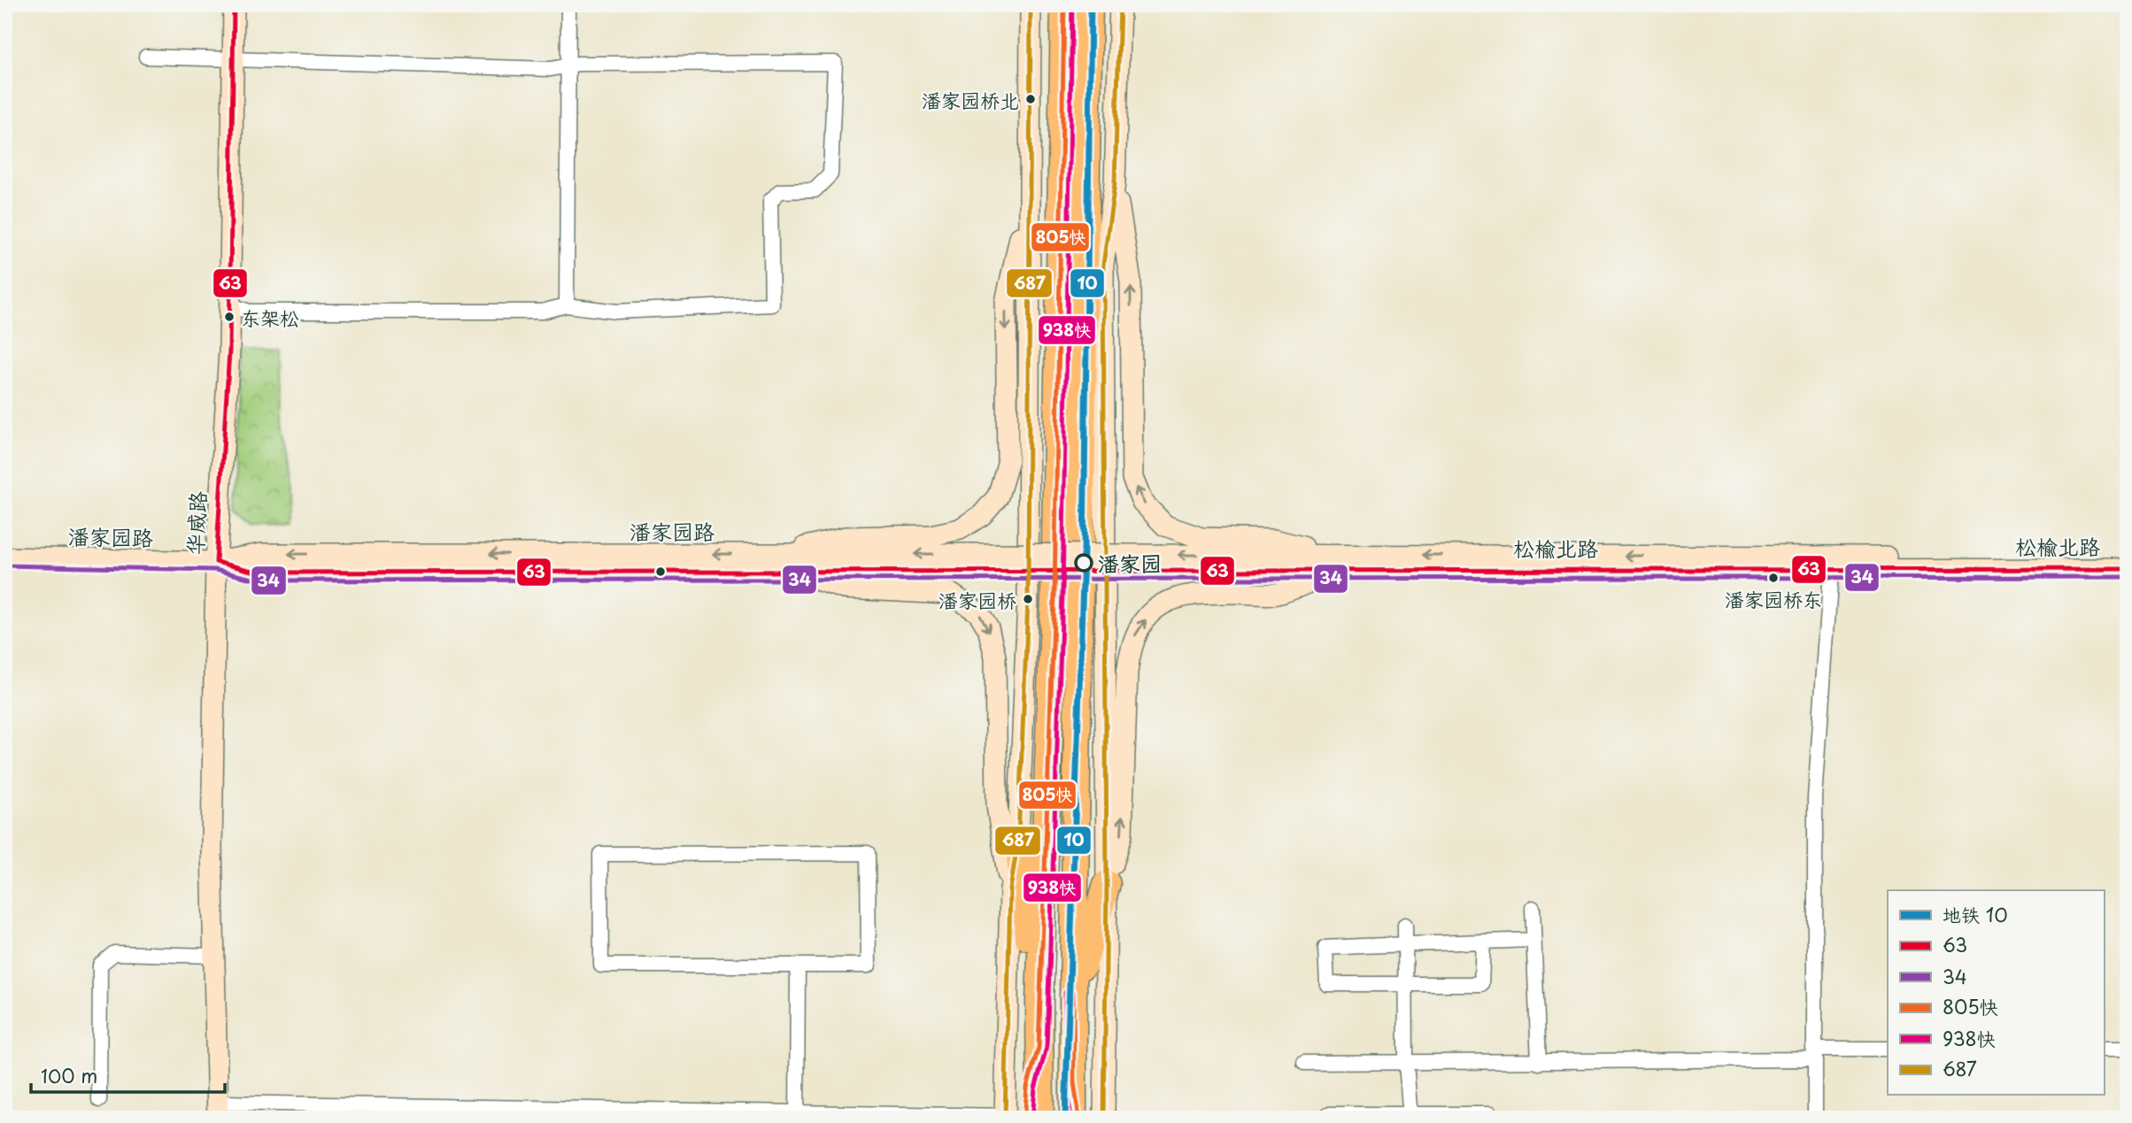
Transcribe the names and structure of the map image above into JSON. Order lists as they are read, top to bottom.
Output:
{
  "streets": {
    "street": ["华威路", "潘家园路", "松榆北路"]
  },
  "crossings": [
    ["华威路", "潘家园路"],
    ["潘家园路", "松榆北路"]
  ],
  "places": [
    "潘家园桥北",
    "东架松",
    "潘家园",
    "潘家园桥东",
    "潘家园桥"
  ],
  "lines": [
    "metro line 10",
    "transit line 63",
    "transit line 805快",
    "transit line 938快",
    "transit line 687",
    "transit line 34"
  ],
  "legend": [
    "地铁 10",
    "63",
    "34",
    "805快",
    "938快",
    "687"
  ],
  "scale_bar": "100 m"
}
